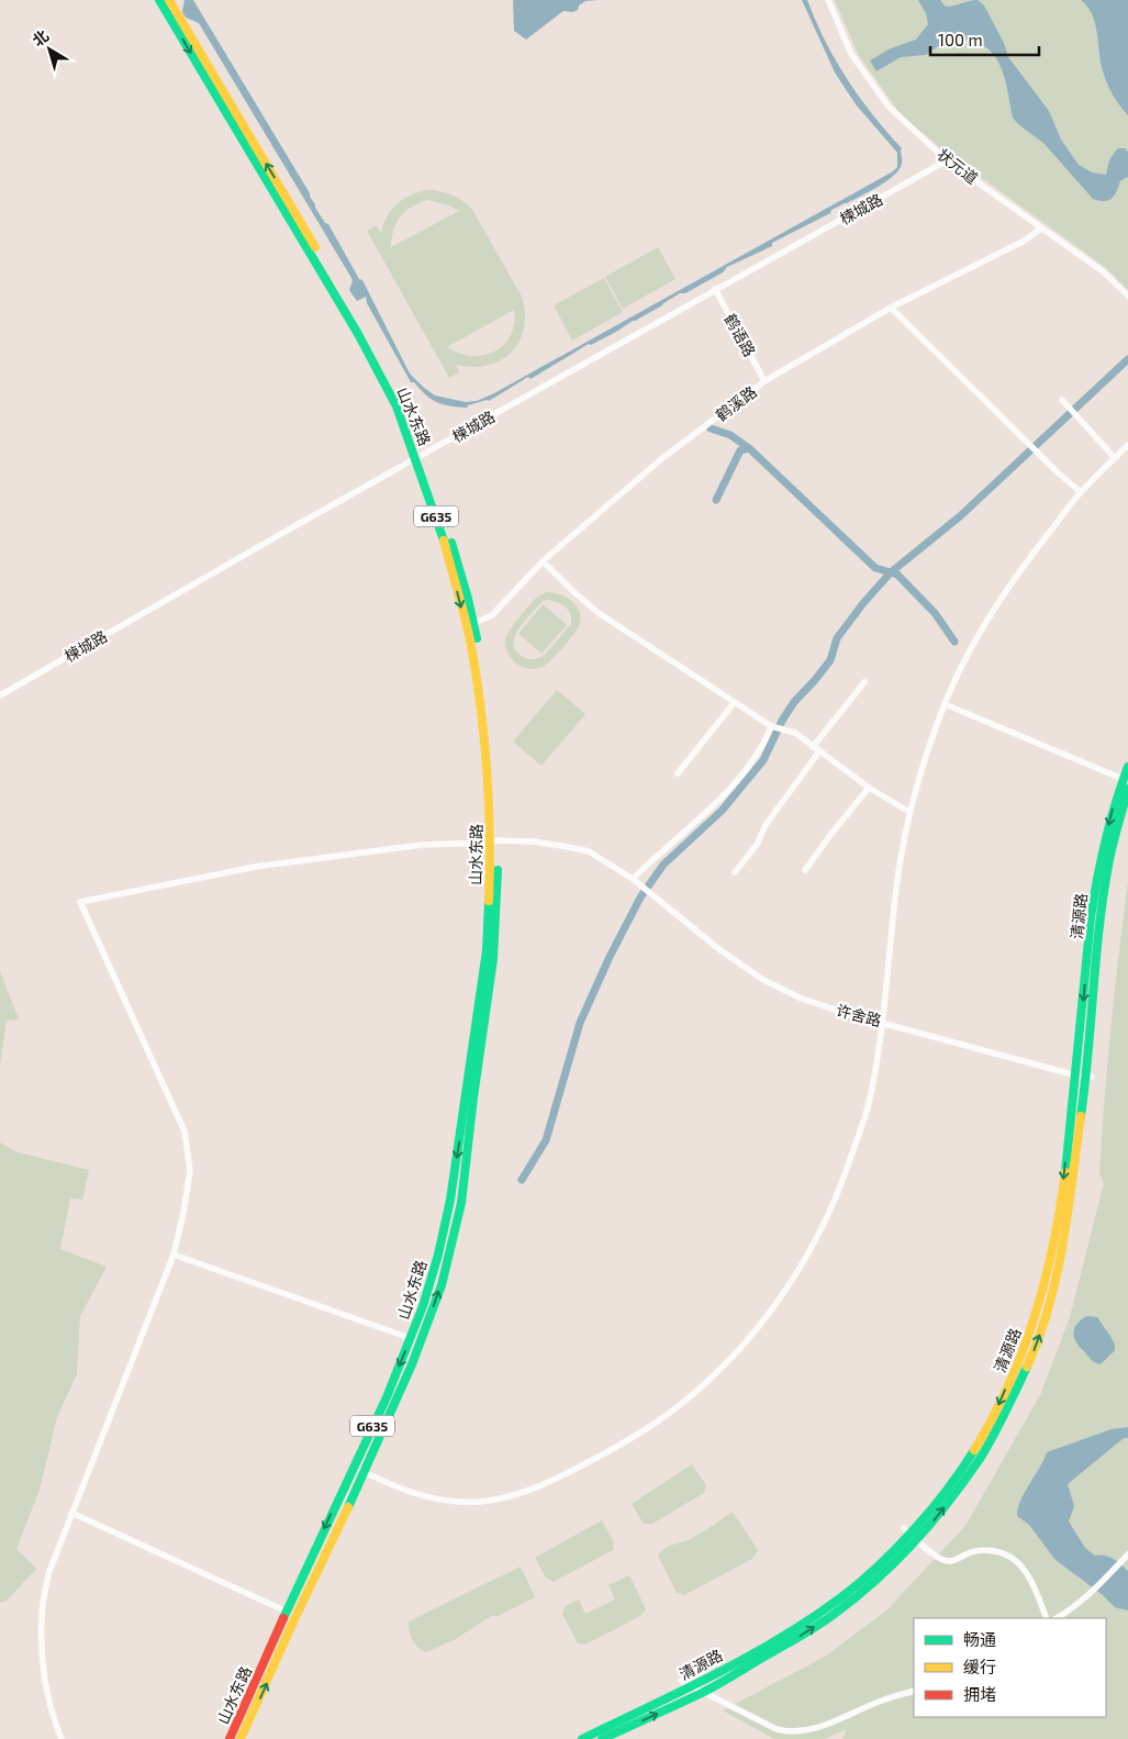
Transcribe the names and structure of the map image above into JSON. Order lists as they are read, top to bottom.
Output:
{
  "streets": {
    "main road": ["山水东路", "G635", "清源路"],
    "street": [
      "状元道",
      "楝城路",
      "鹤语路",
      "鹤溪路",
      "许舍路"
    ]
  },
  "crossings": [
    ["状元道", "楝城路"],
    ["状元道", "鹤溪路"],
    ["楝城路", "鹤语路"],
    ["楝城路", "山水东路"],
    ["鹤语路", "鹤溪路"],
    ["鹤溪路", "山水东路"],
    ["山水东路", "许舍路"],
    ["清源路", "许舍路"]
  ],
  "legend": ["畅通", "缓行", "拥堵"],
  "scale_bar": "100 m",
  "north": "top left"
}
